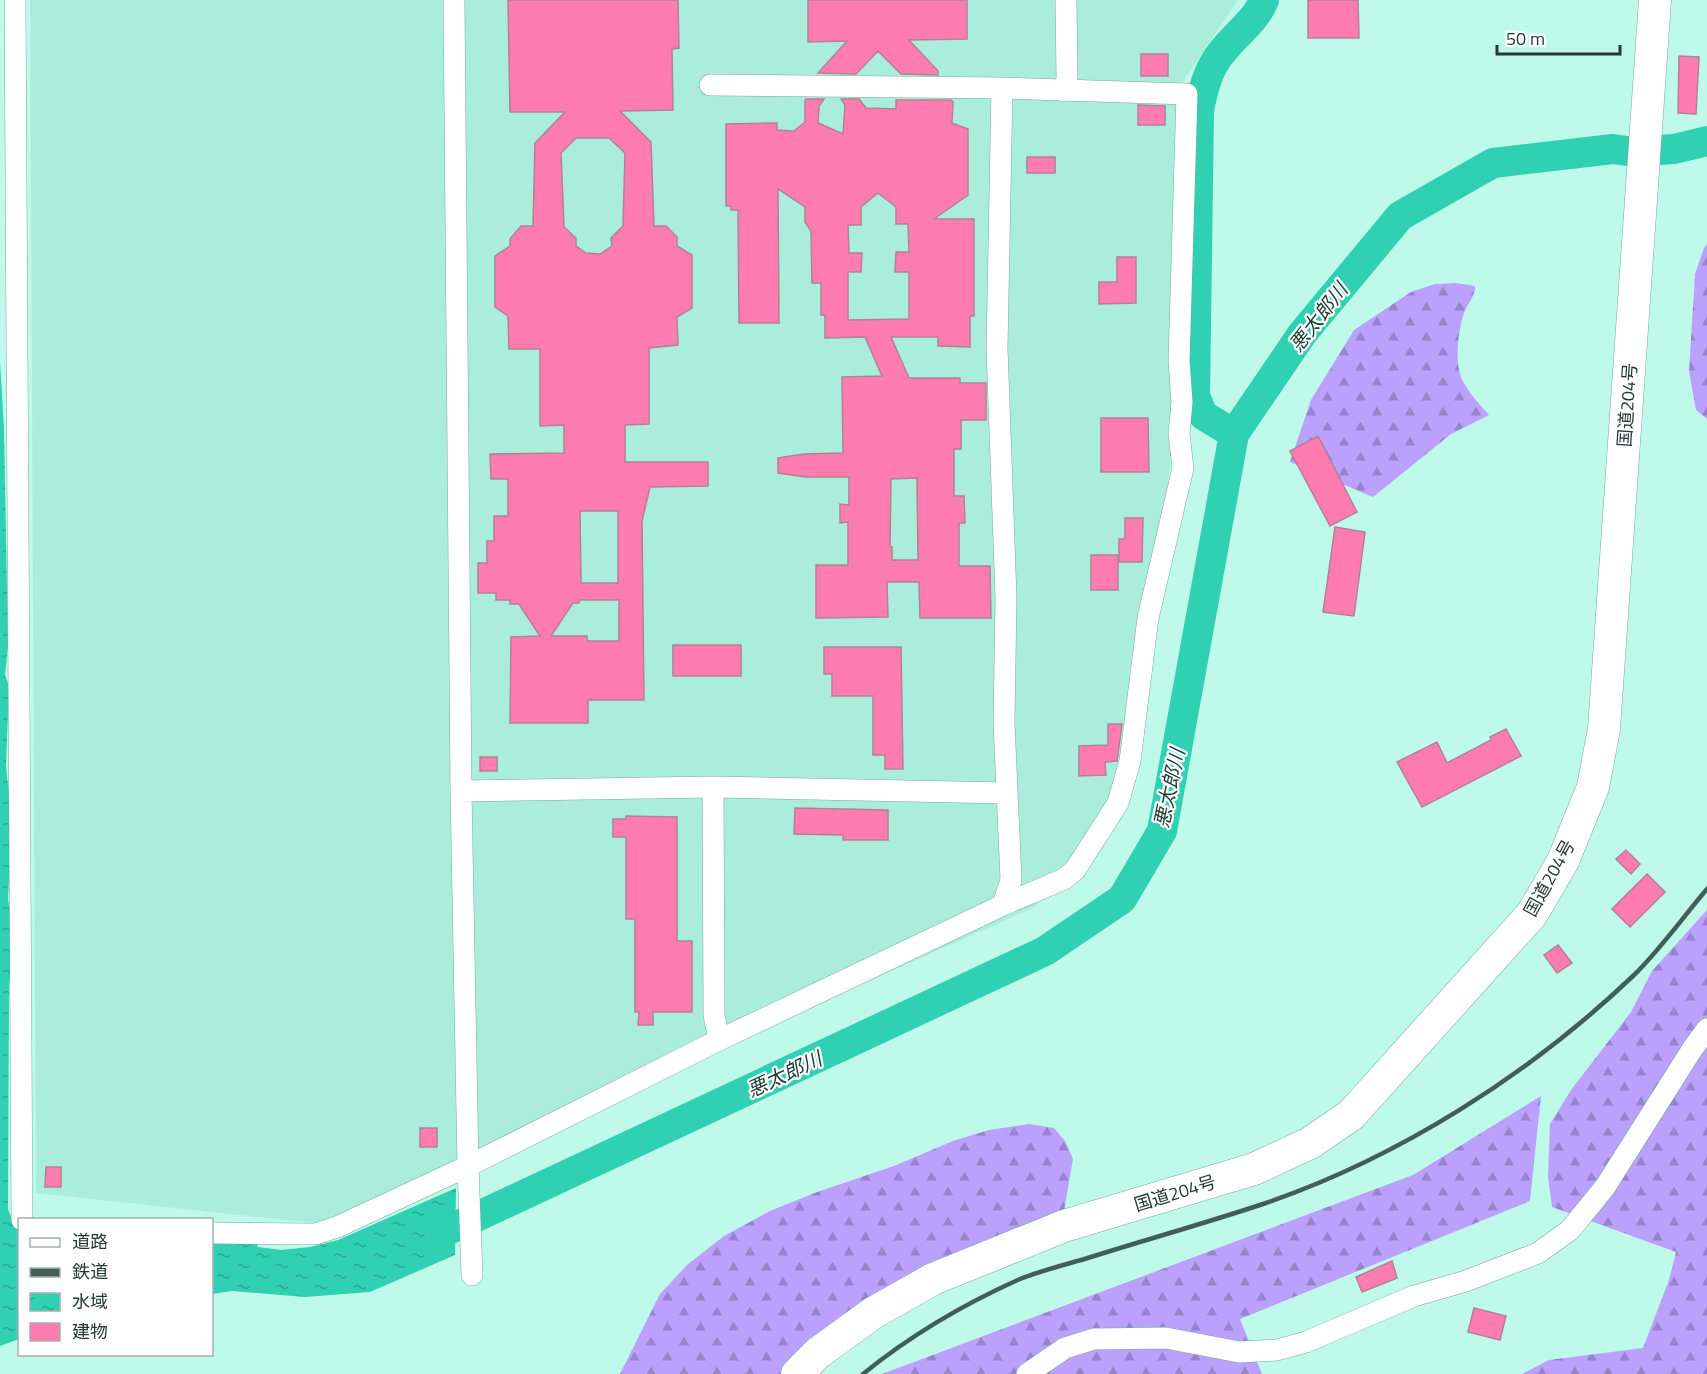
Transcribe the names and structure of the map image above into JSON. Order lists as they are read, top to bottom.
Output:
{
  "streets": {
    "highway": ["国道204号"]
  },
  "water": ["悪太郎川"],
  "legend": [
    "道路",
    "鉄道",
    "水域",
    "建物"
  ],
  "scale_bar": "50 m"
}
